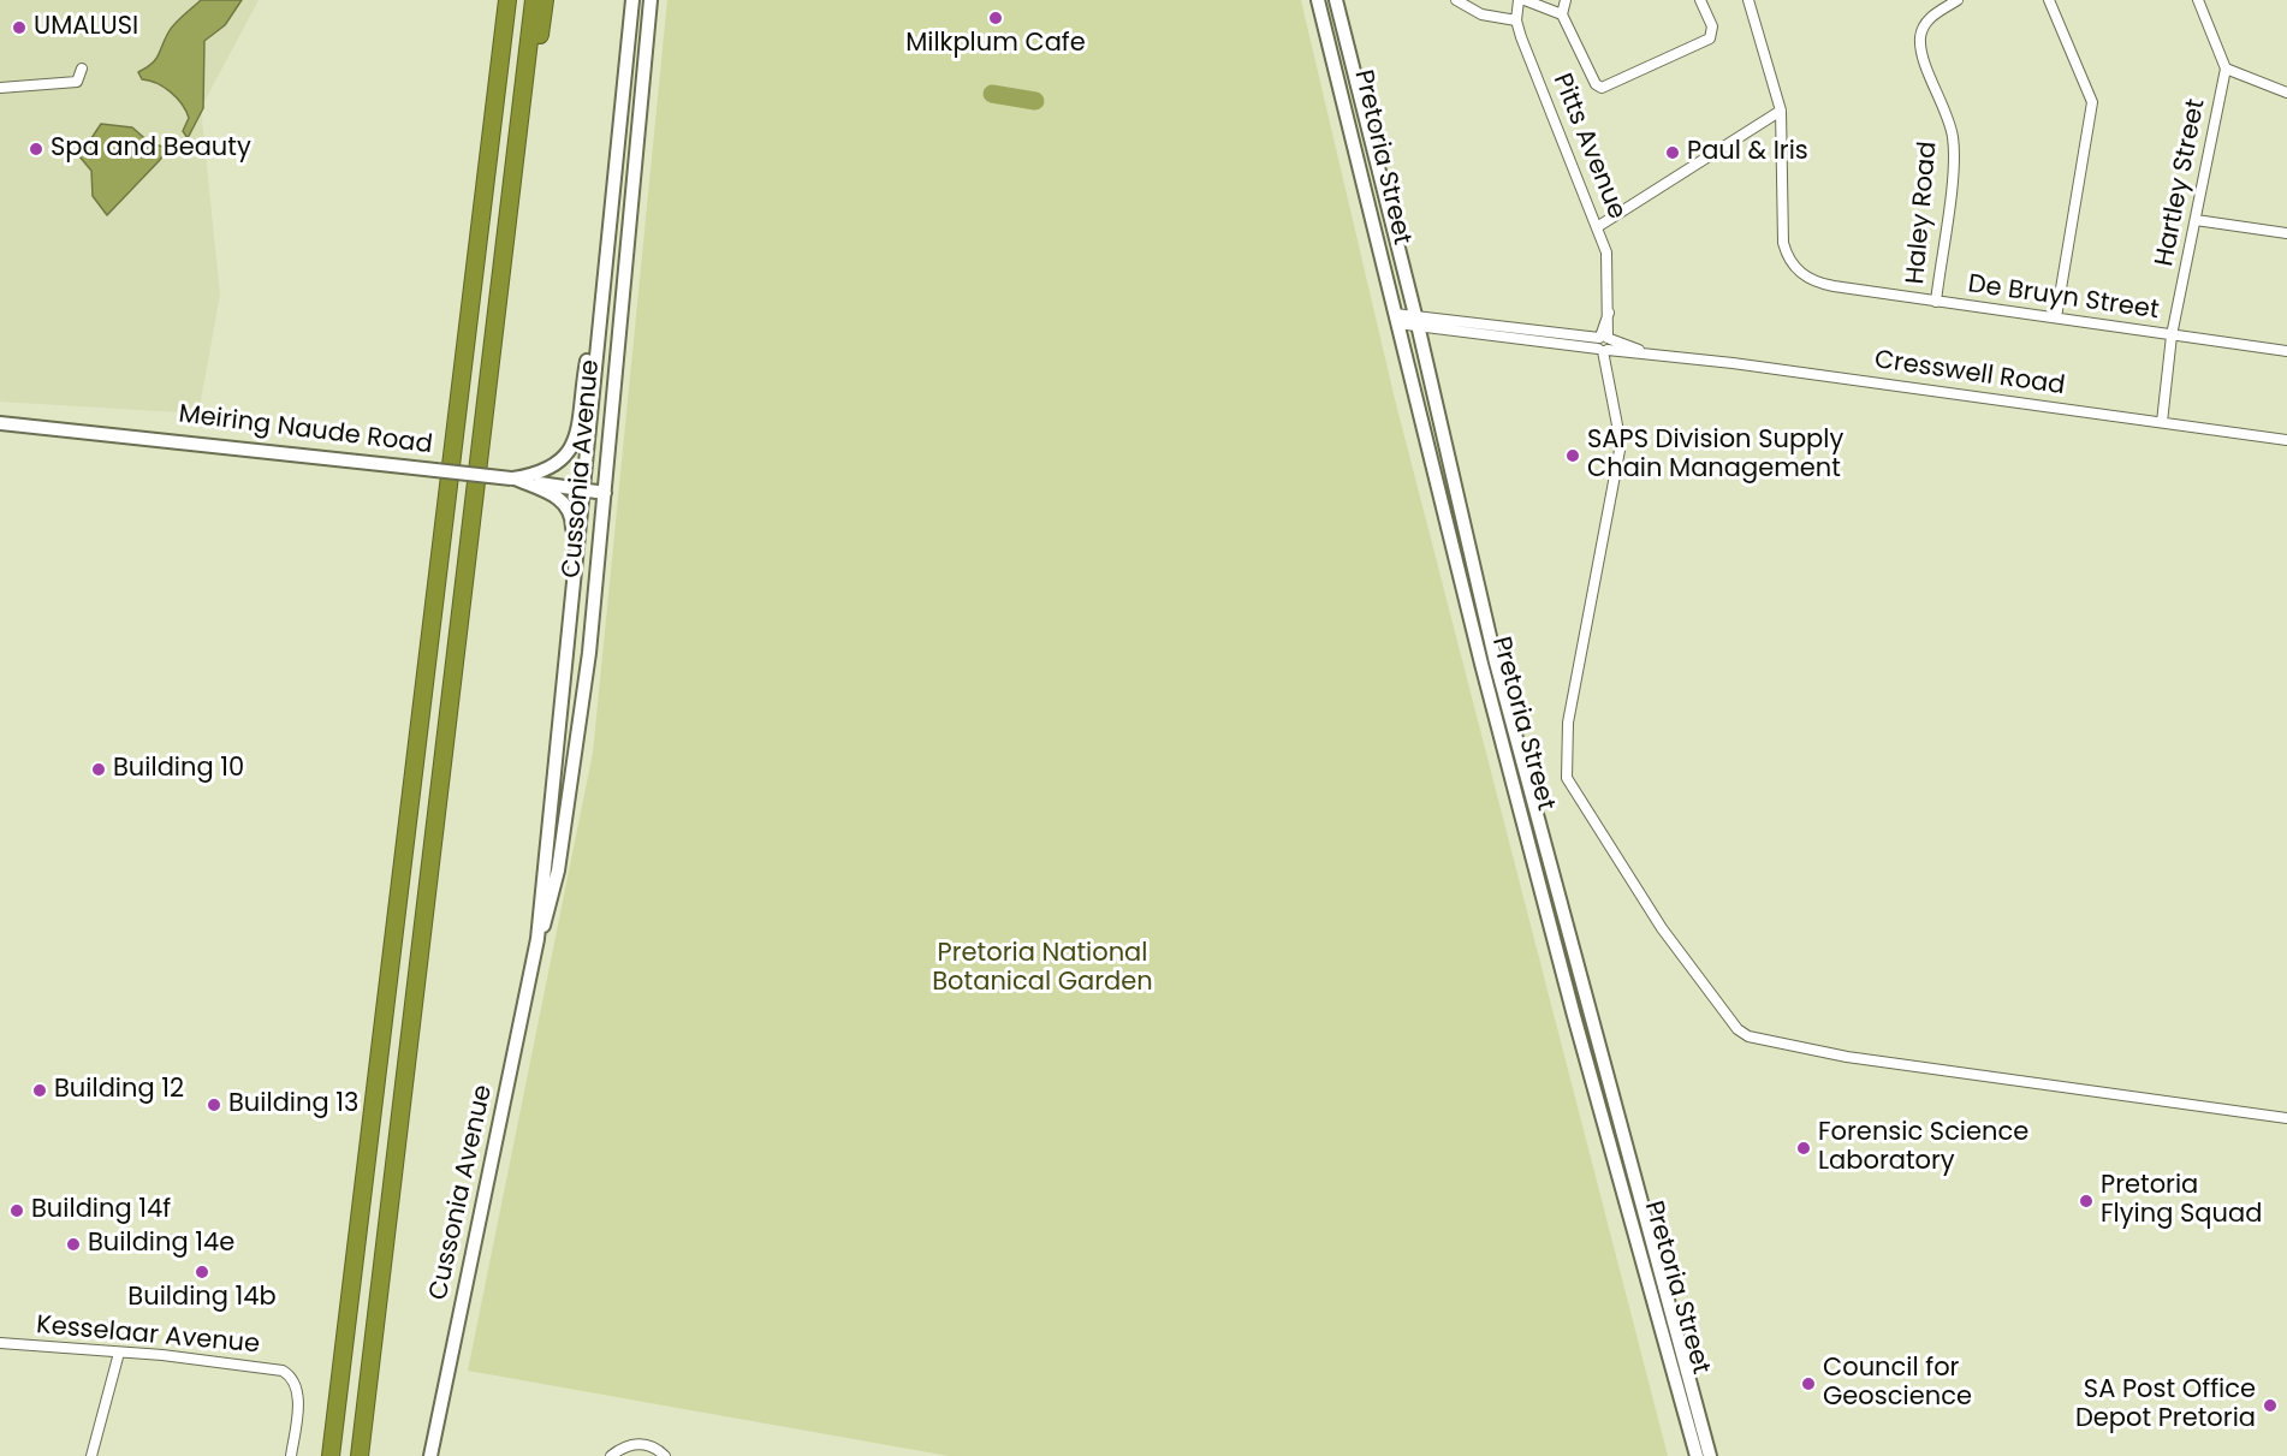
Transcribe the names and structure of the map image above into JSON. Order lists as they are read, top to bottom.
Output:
{
  "streets": {
    "main road": ["Pretoria Street", "Meiring Naude Road", "Cussonia Avenue"],
    "street": [
      "Pitts Avenue",
      "Hartley Street",
      "Haley Road",
      "De Bruyn Street",
      "Cresswell Road",
      "Kesselaar Avenue"
    ]
  },
  "crossings": [
    ["Pitts Avenue", "Cresswell Road"],
    ["Pretoria Street", "Cresswell Road"],
    ["Hartley Street", "De Bruyn Street"],
    ["Hartley Street", "Cresswell Road"],
    ["Haley Road", "De Bruyn Street"],
    ["Meiring Naude Road", "Cussonia Avenue"]
  ],
  "parks": ["Pretoria National Botanical Garden"],
  "places": [
    "Milkplum Cafe",
    "UMALUSI",
    "Spa and Beauty",
    "Paul & Iris",
    "SAPS Division Supply Chain Management",
    "Building 10",
    "Building 12",
    "Building 13",
    "Forensic Science Laboratory",
    "Pretoria Flying Squad",
    "Building 14f",
    "Building 14e",
    "Building 14b",
    "Council for Geoscience",
    "SA Post Office Depot Pretoria"
  ]
}
